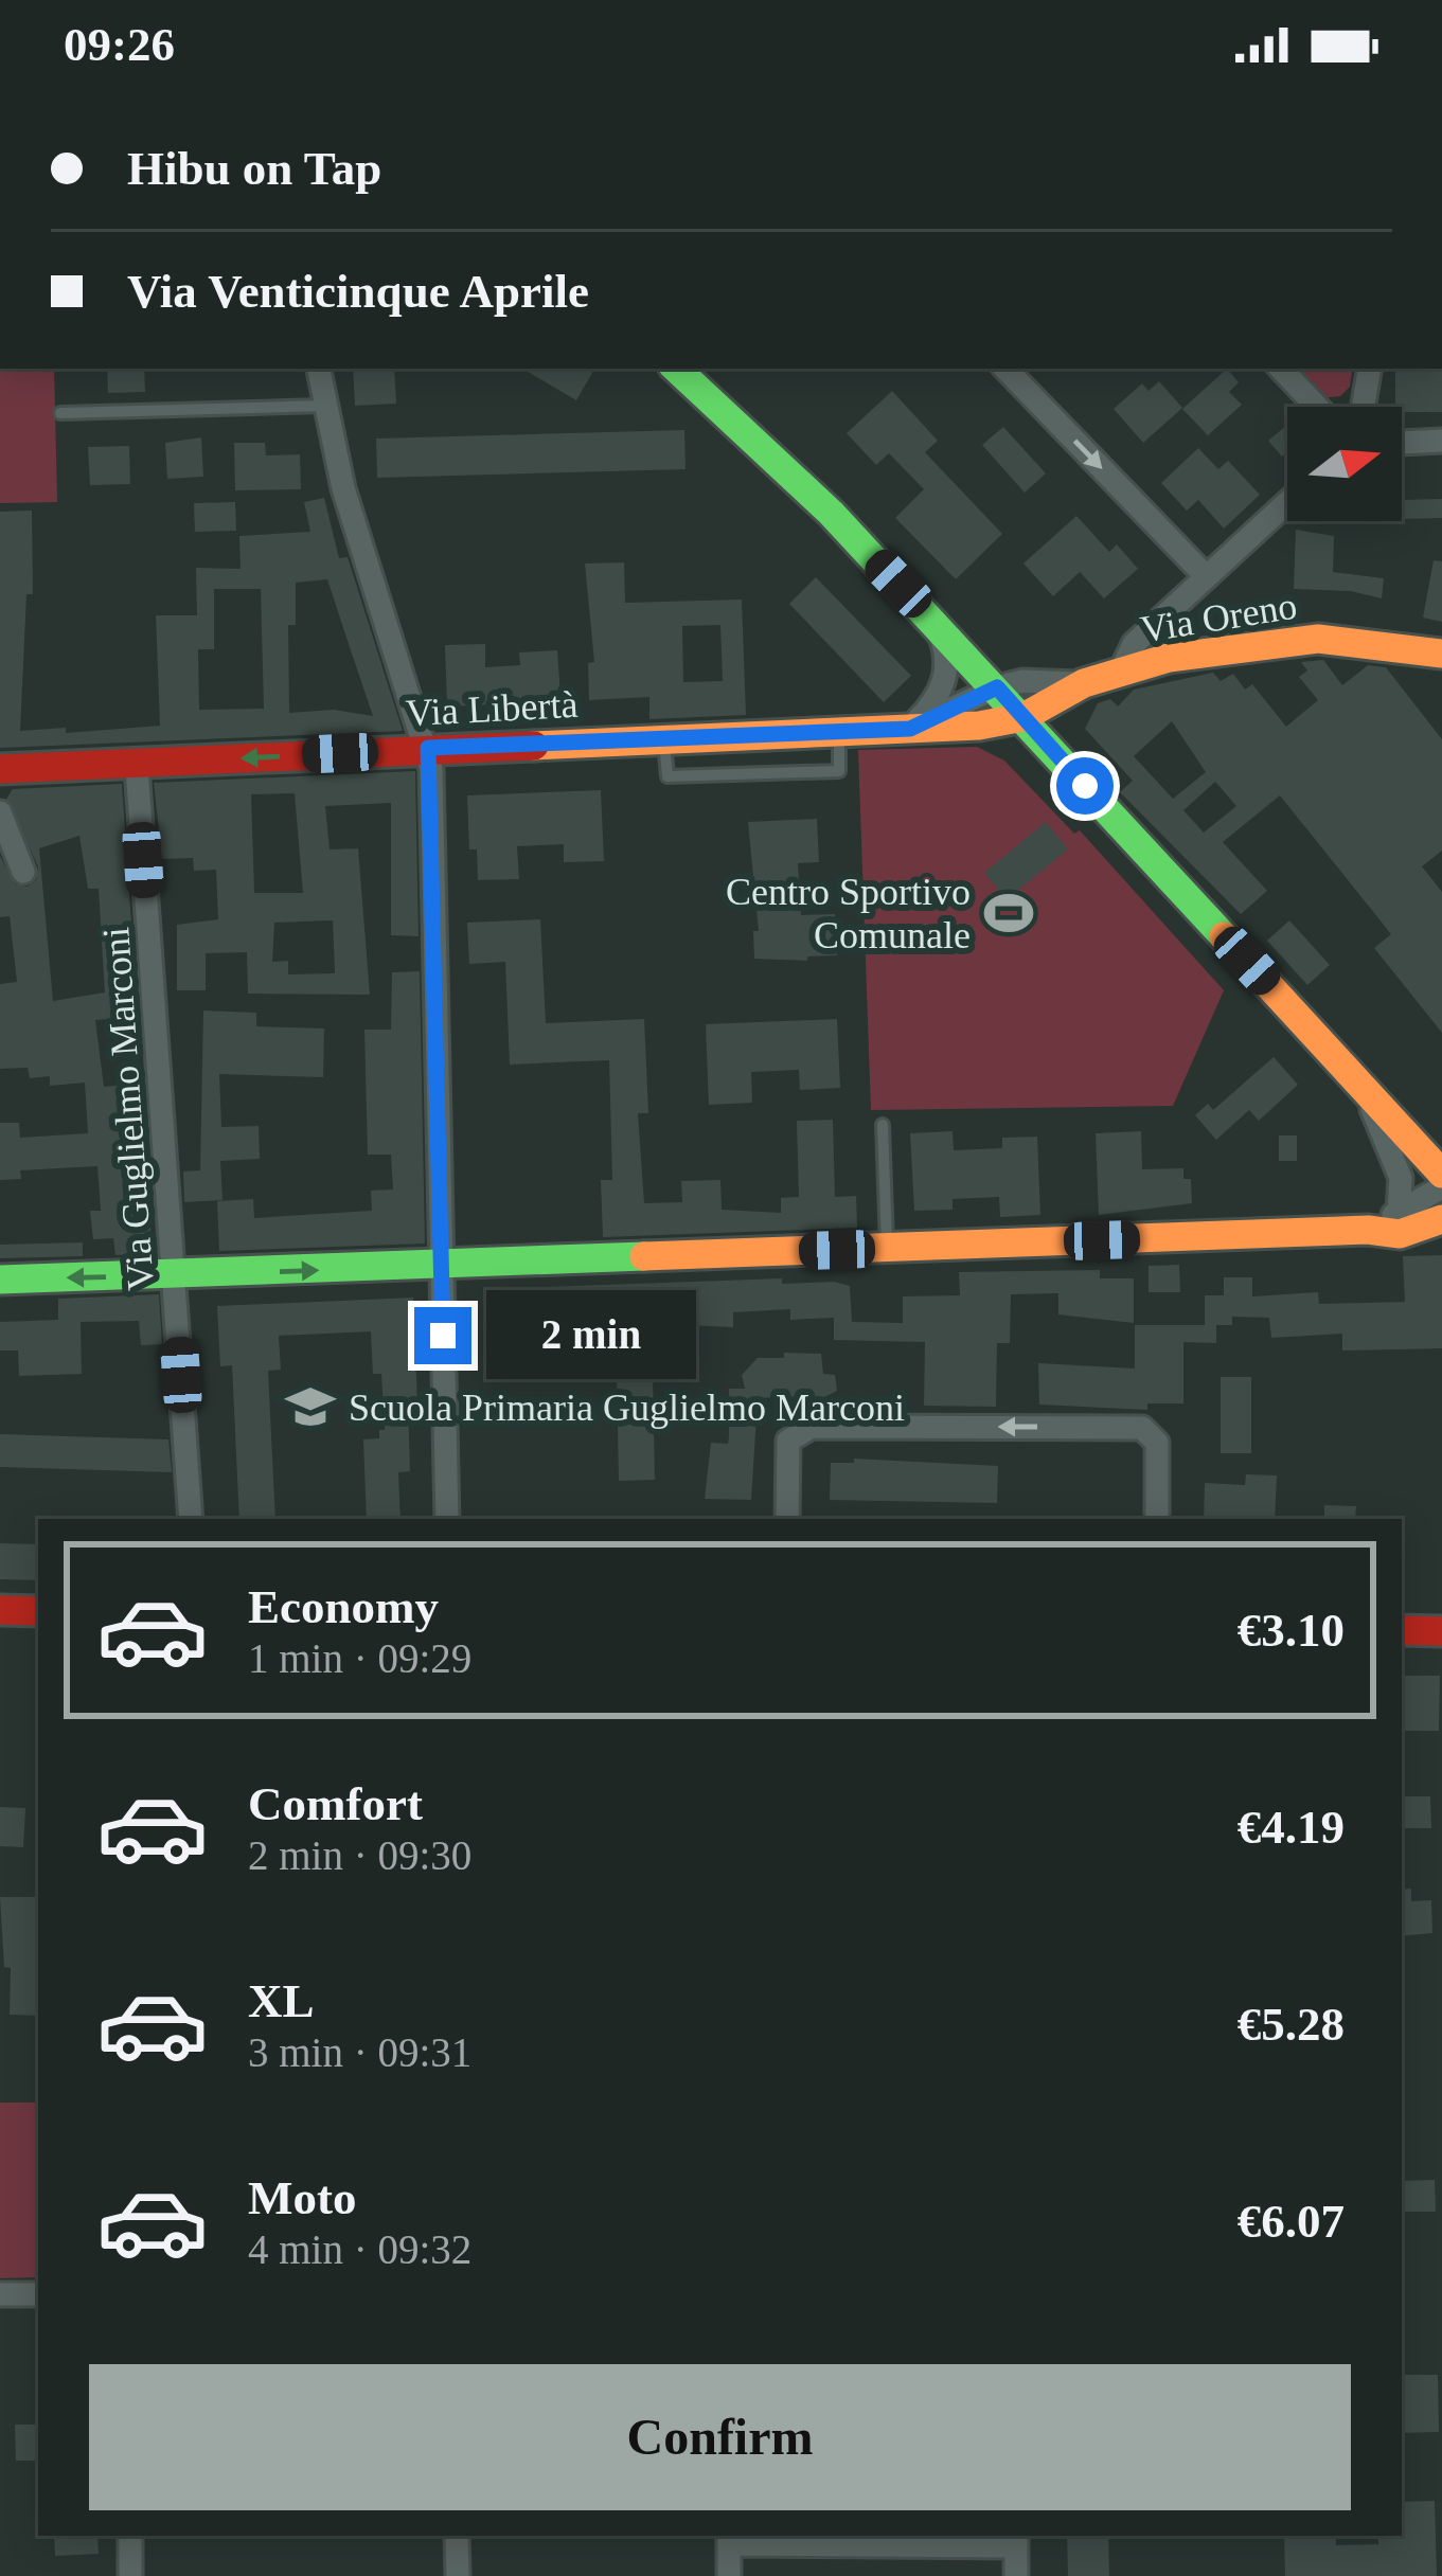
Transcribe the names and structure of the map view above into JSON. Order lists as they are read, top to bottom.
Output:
{
  "streets": {
    "street": ["Via Oreno", "Via Libertà", "Via Guglielmo Marconi"]
  },
  "crossings": [
    ["Via Oreno", "Via Libertà"],
    ["Via Libertà", "Via Guglielmo Marconi"]
  ],
  "places": {
    "sports": ["Centro Sportivo Comunale"],
    "school or university": ["Scuola Primaria Guglielmo Marconi"]
  },
  "north": "right",
  "page": {
    "status": "09:26",
    "banner": ["Hibu on Tap", "Via Venticinque Aprile"],
    "bubble": "2 min",
    "list": [
      {
        "name": "Economy",
        "note": "1 min · 09:29",
        "value": "€3.10"
      },
      {
        "name": "Comfort",
        "note": "2 min · 09:30",
        "value": "€4.19"
      },
      {
        "name": "XL",
        "note": "3 min · 09:31",
        "value": "€5.28"
      },
      {
        "name": "Moto",
        "note": "4 min · 09:32",
        "value": "€6.07"
      }
    ],
    "buttons": "Confirm"
  }
}
